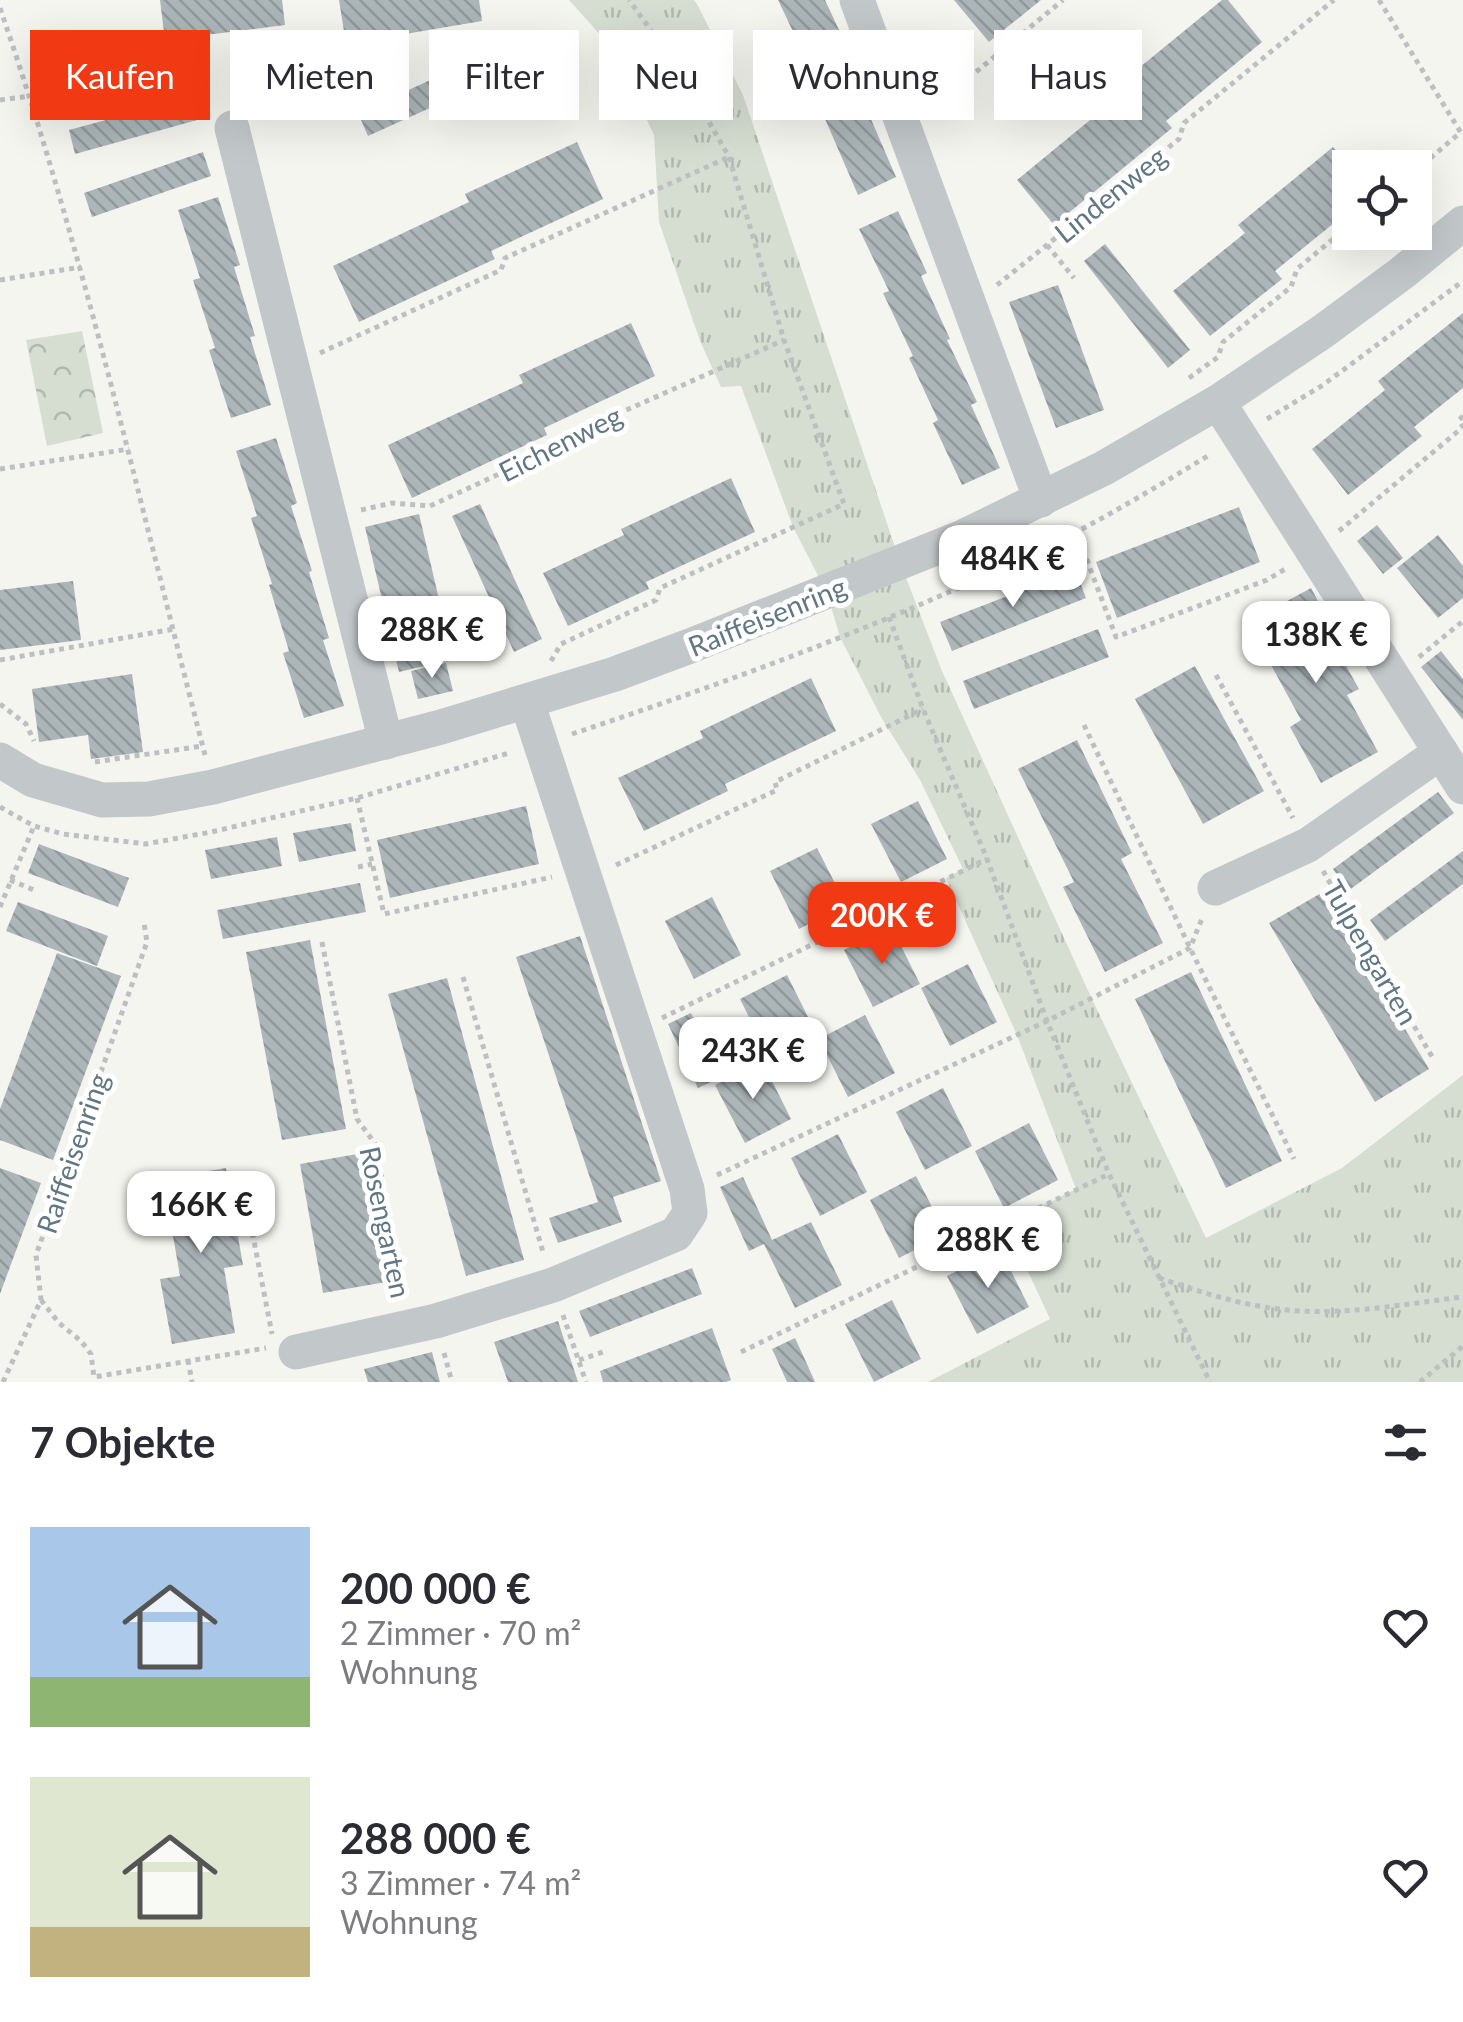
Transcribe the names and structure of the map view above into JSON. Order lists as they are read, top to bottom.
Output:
{
  "streets": {
    "street": ["Raiffeisenring", "Rosengarten"],
    "path": ["Lindenweg", "Eichenweg", "Tulpengarten"]
  },
  "page": {
    "chip": [
      "Kaufen",
      "Mieten",
      "Filter",
      "Neu",
      "Wohnung",
      "Haus"
    ],
    "price": [
      "484K €",
      "288K €",
      "138K €",
      "200K €",
      "243K €",
      "166K €",
      "288K €"
    ],
    "heading": "7 Objekte",
    "list": [
      {
        "name": "200 000 €",
        "note": "2 Zimmer · 70 m² · Wohnung"
      },
      {
        "name": "288 000 €",
        "note": "3 Zimmer · 74 m² · Wohnung"
      }
    ]
  }
}
